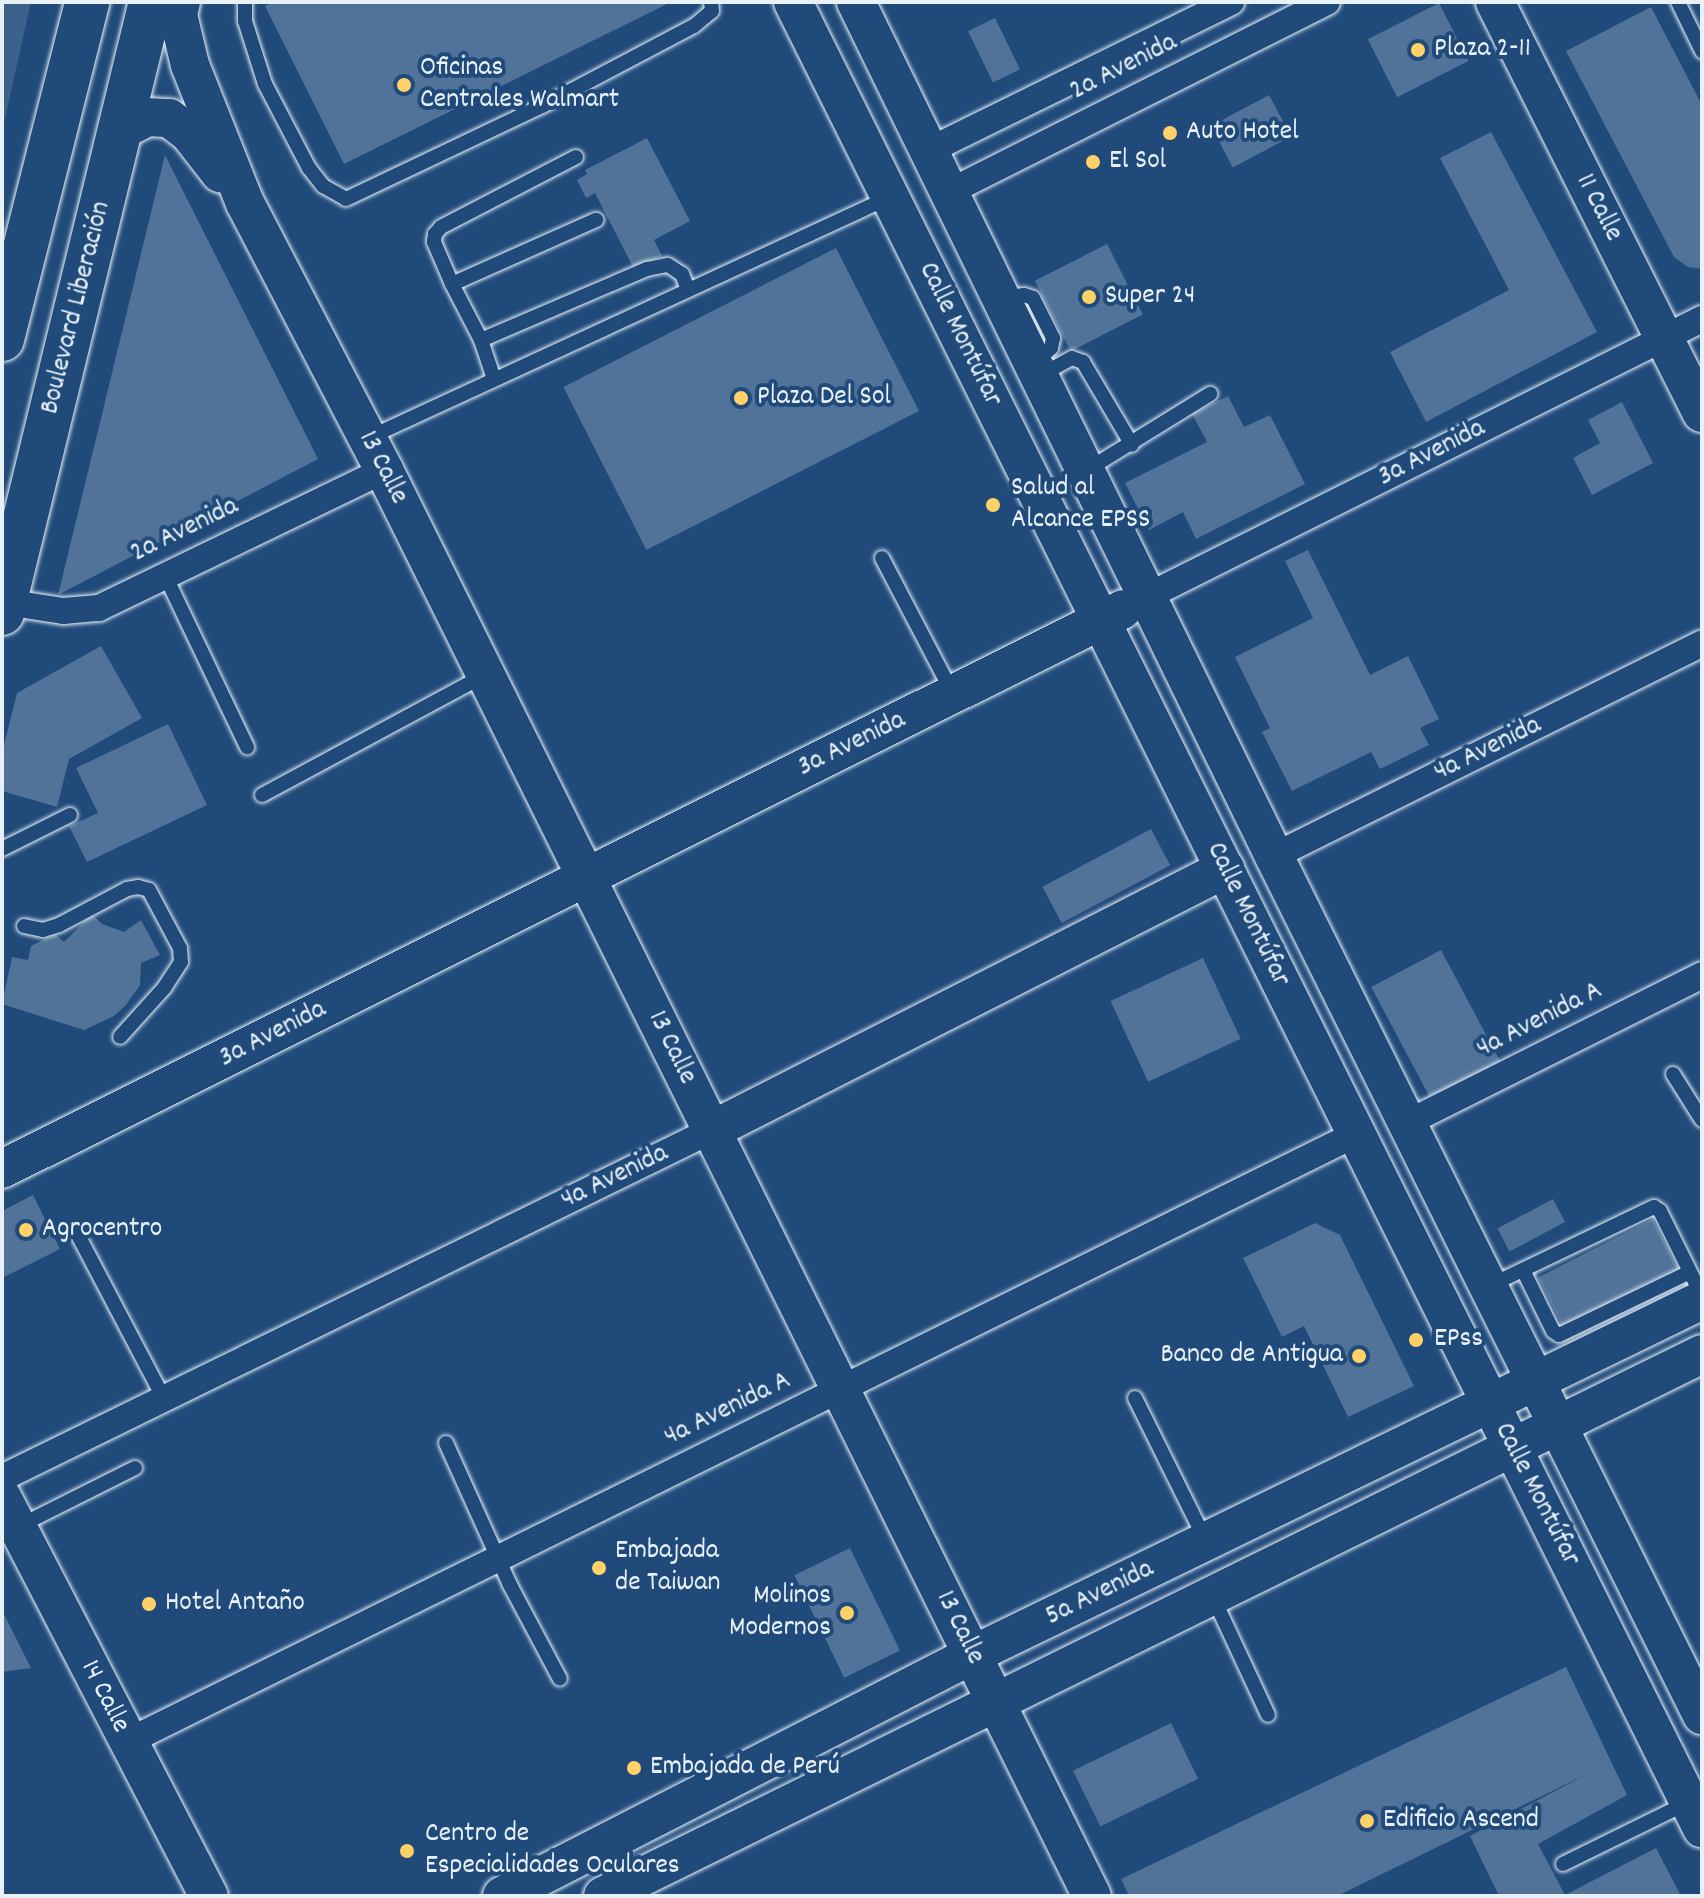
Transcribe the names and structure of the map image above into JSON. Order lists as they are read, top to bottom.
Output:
{
  "streets": {
    "highway": ["Boulevard Liberación"],
    "street": [
      "2a Avenida",
      "11 Calle",
      "Calle Montúfar",
      "3a Avenida",
      "13 Calle",
      "4a Avenida",
      "4a Avenida A",
      "5a Avenida",
      "14 Calle"
    ]
  },
  "crossings": [
    ["2a Avenida", "Boulevard Liberación"],
    ["2a Avenida", "Calle Montúfar"],
    ["2a Avenida", "13 Calle"],
    ["11 Calle", "3a Avenida"],
    ["Boulevard Liberación", "13 Calle"],
    ["Calle Montúfar", "3a Avenida"],
    ["Calle Montúfar", "4a Avenida"],
    ["Calle Montúfar", "4a Avenida A"],
    ["Calle Montúfar", "5a Avenida"],
    ["3a Avenida", "13 Calle"],
    ["13 Calle", "4a Avenida"],
    ["13 Calle", "4a Avenida A"],
    ["13 Calle", "5a Avenida"],
    ["4a Avenida A", "14 Calle"]
  ],
  "places": [
    "Plaza 2-11",
    "Oficinas Centrales Walmart",
    "Auto Hotel",
    "El Sol",
    "Super 24",
    "Plaza Del Sol",
    "Salud al Alcance EPSS",
    "Agrocentro",
    "EPss",
    "Banco de Antigua",
    "Embajada de Taiwan",
    "Hotel Antaño",
    "Molinos Modernos",
    "Embajada de Perú",
    "Edificio Ascend",
    "Centro de Especialidades Oculares"
  ]
}
